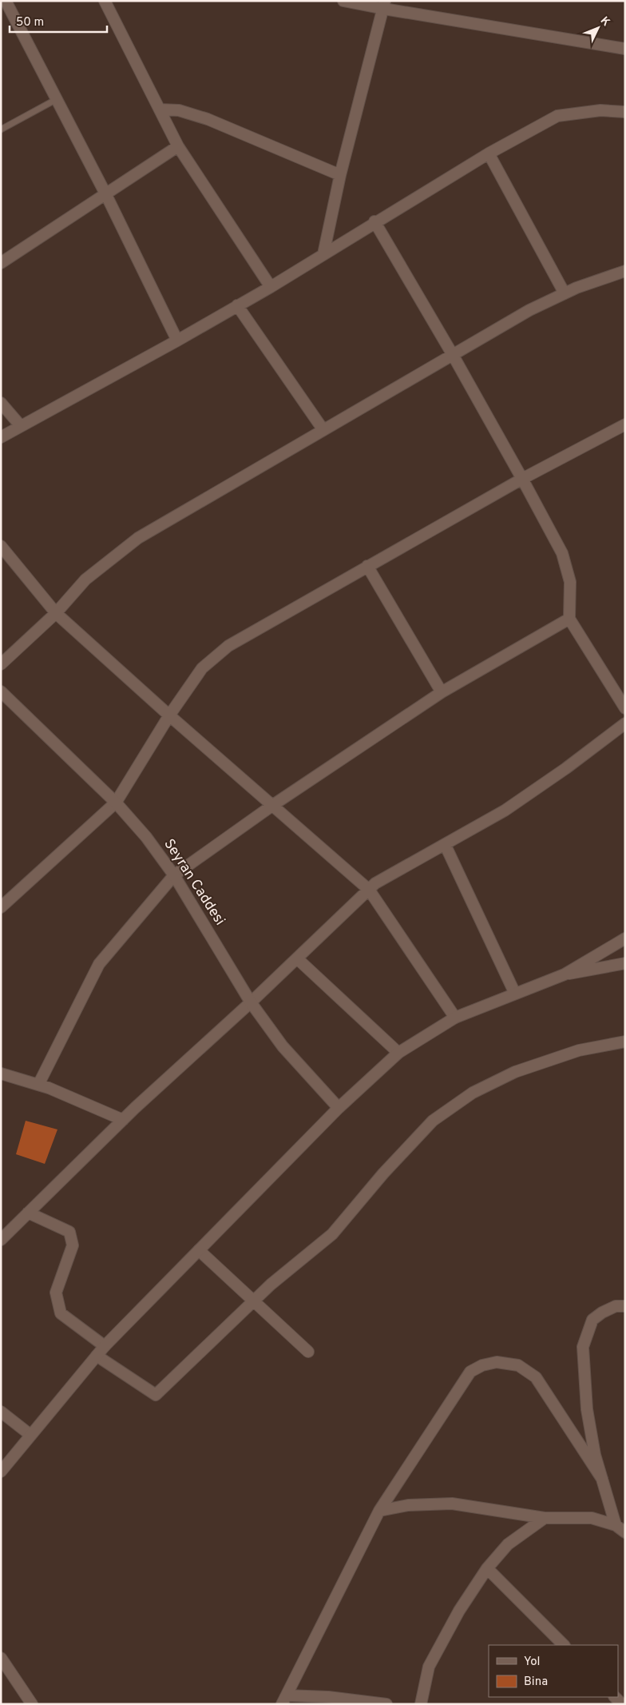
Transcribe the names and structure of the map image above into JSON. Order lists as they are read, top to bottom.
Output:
{
  "streets": {
    "street": ["Seyran Caddesi"]
  },
  "legend": ["Yol", "Bina"],
  "scale_bar": "50 m",
  "north": "top right"
}
